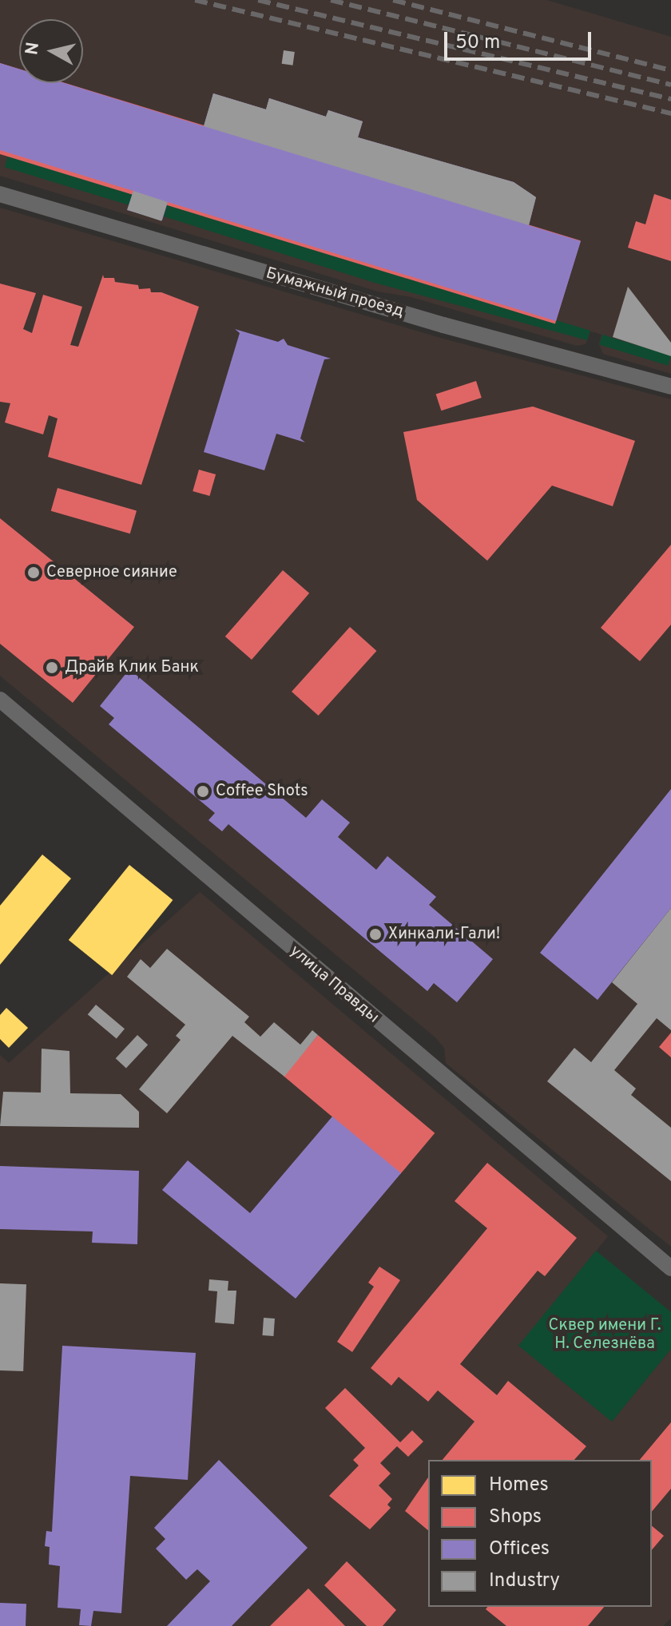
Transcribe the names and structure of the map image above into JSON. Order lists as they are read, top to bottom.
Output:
{
  "streets": {
    "street": ["Бумажный проезд", "улица Правды"]
  },
  "parks": ["Сквер имени Г. Н. Селезнёва"],
  "places": [
    "Северное сияние",
    "Драйв Клик Банк",
    "Coffee Shots",
    "Хинкали-Гали!"
  ],
  "legend": [
    "Homes",
    "Shops",
    "Offices",
    "Industry"
  ],
  "scale_bar": "50 m",
  "north": "left"
}
